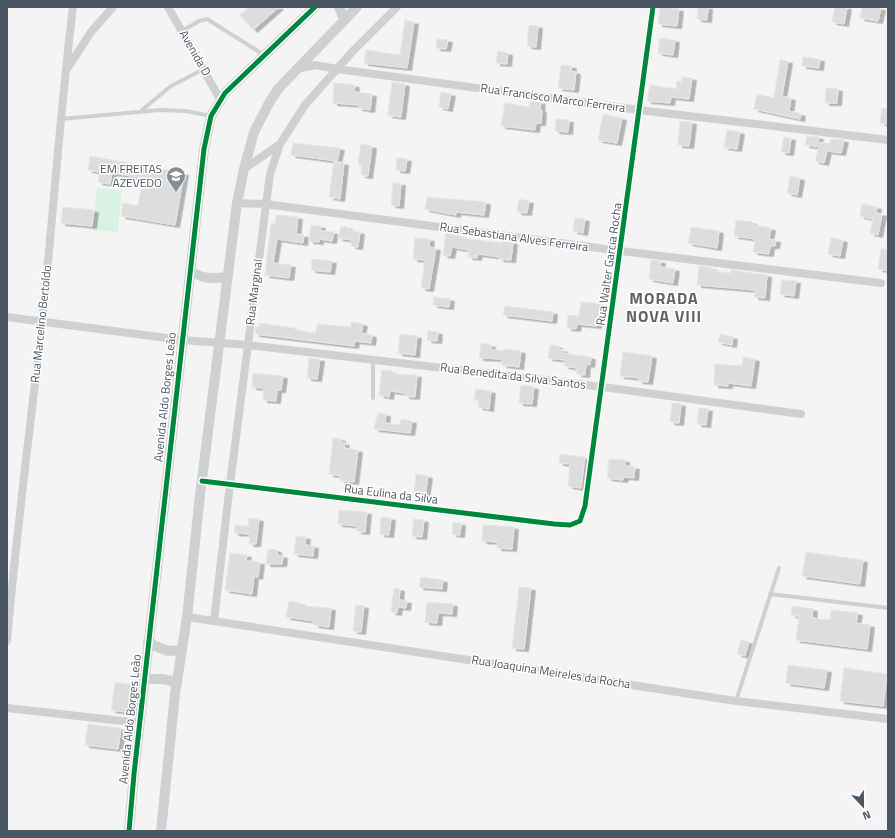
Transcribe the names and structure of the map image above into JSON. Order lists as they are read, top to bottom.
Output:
{
  "streets": {
    "street": [
      "Avenida D",
      "Rua Francisco Marco Ferreira",
      "Rua Sebastiana Alves Ferreira",
      "Rua Walter Garcia Rocha",
      "Rua Marginal",
      "Rua Marcelino Bertoldo",
      "Rua Benedita da Silva Santos",
      "Avenida Aldo Borges Leão",
      "Rua Eulina da Silva",
      "Rua Joaquina Meireles da Rocha"
    ]
  },
  "crossings": [
    ["Avenida D", "Avenida Aldo Borges Leão"],
    ["Rua Francisco Marco Ferreira", "Rua Walter Garcia Rocha"],
    ["Rua Francisco Marco Ferreira", "Rua Marginal"],
    ["Rua Sebastiana Alves Ferreira", "Rua Walter Garcia Rocha"],
    ["Rua Sebastiana Alves Ferreira", "Rua Marginal"],
    ["Rua Walter Garcia Rocha", "Rua Benedita da Silva Santos"],
    ["Rua Walter Garcia Rocha", "Rua Eulina da Silva"],
    ["Rua Marginal", "Rua Benedita da Silva Santos"],
    ["Rua Marginal", "Rua Eulina da Silva"],
    ["Rua Marginal", "Rua Joaquina Meireles da Rocha"],
    ["Rua Marcelino Bertoldo", "Rua Benedita da Silva Santos"],
    ["Rua Benedita da Silva Santos", "Avenida Aldo Borges Leão"]
  ],
  "districts": ["MORADA NOVA VIII"],
  "places": {
    "school or university": ["EM FREITAS AZEVEDO"]
  },
  "north": "bottom"
}
